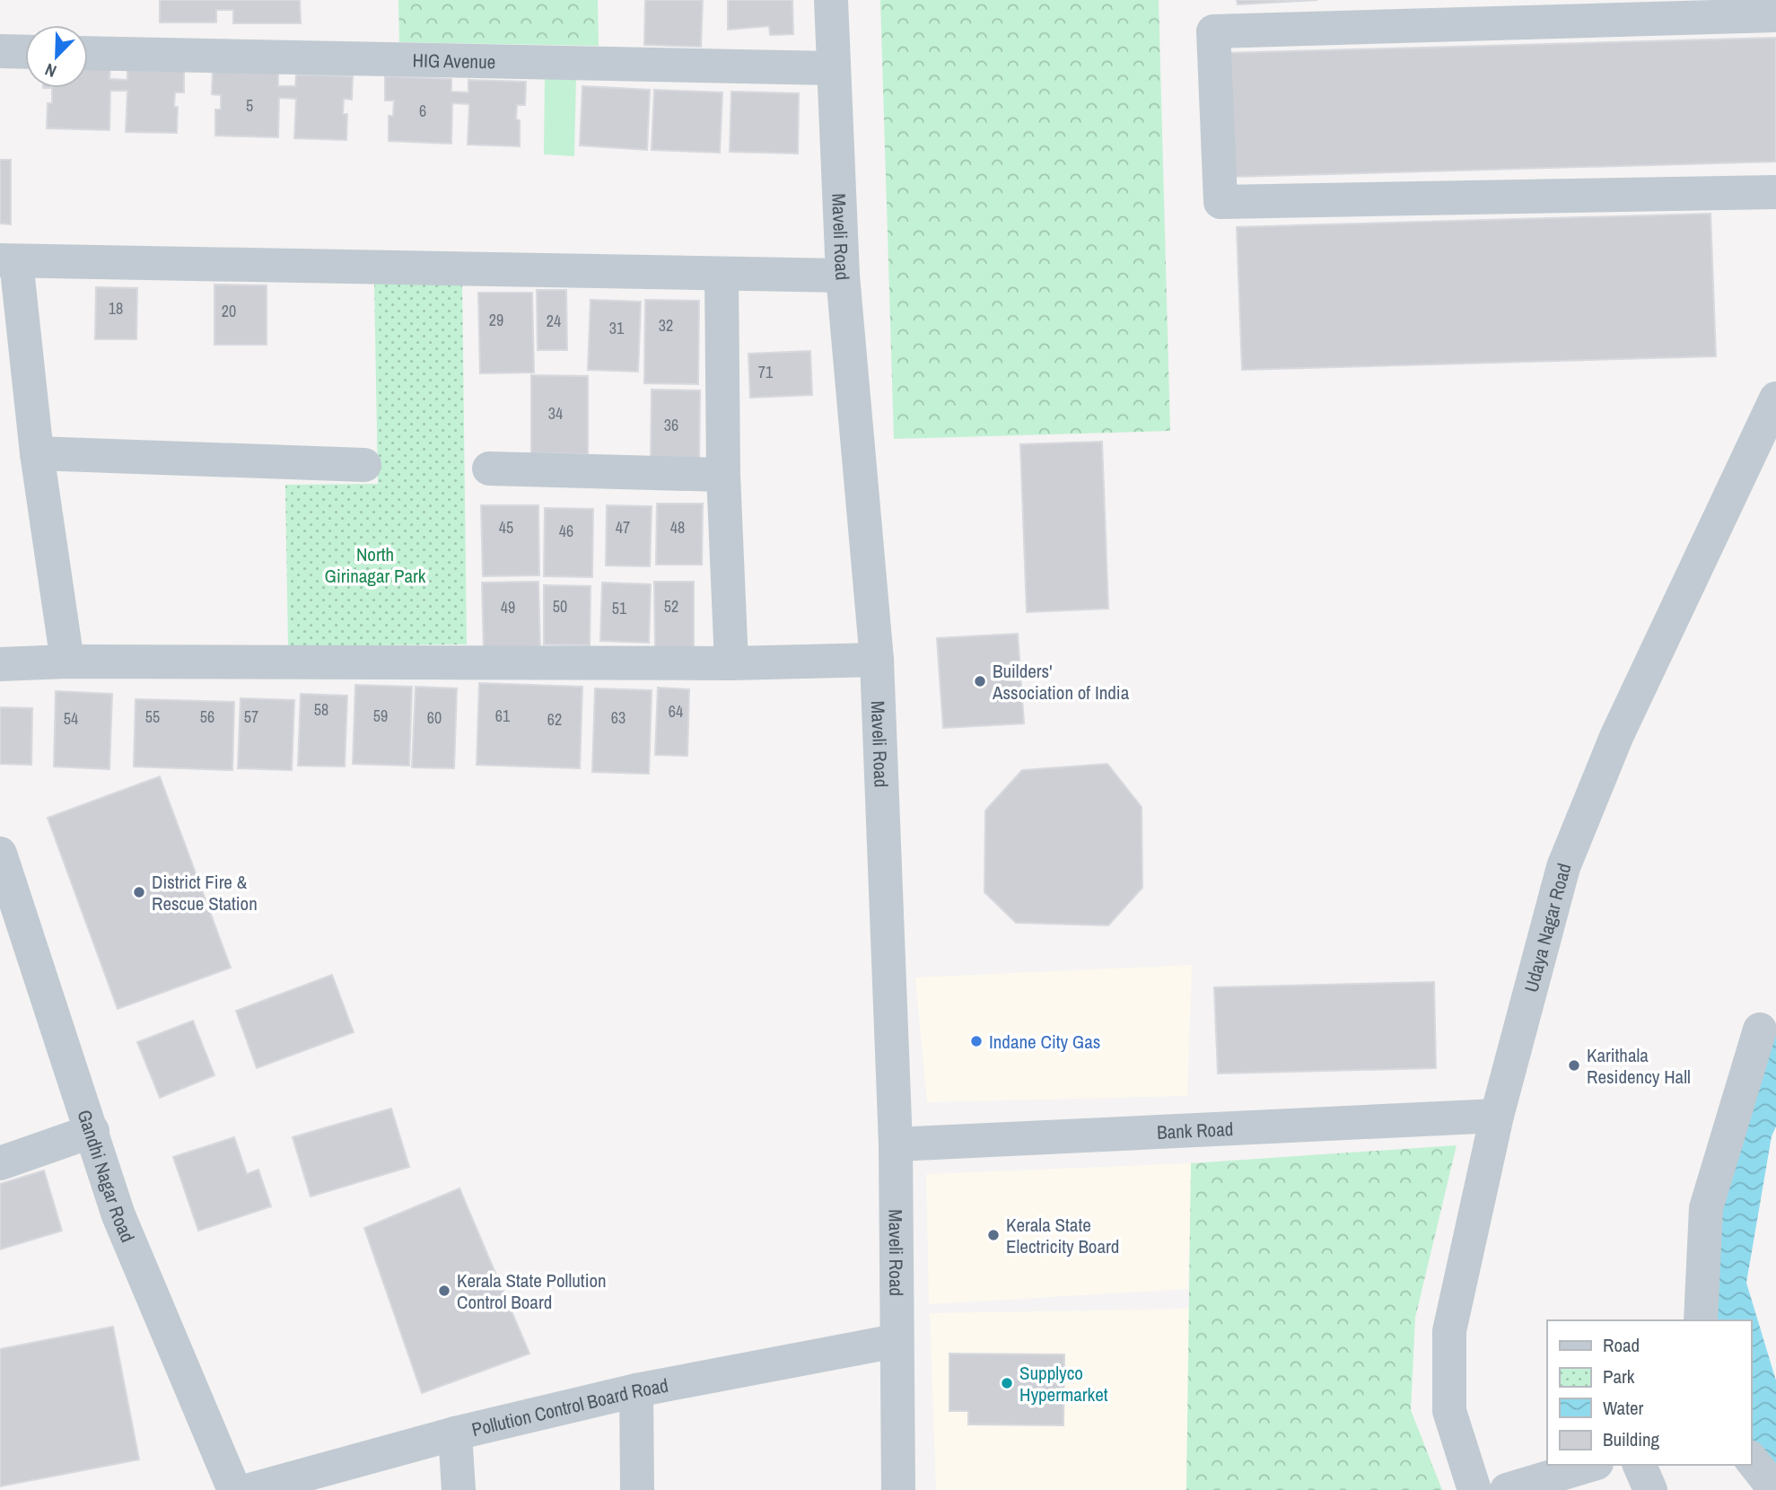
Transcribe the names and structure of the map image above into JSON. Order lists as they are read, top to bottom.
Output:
{
  "streets": {
    "street": [
      "HIG Avenue",
      "Maveli Road",
      "Udaya Nagar Road",
      "Bank Road",
      "Gandhi Nagar Road",
      "Pollution Control Board Road"
    ]
  },
  "crossings": [
    ["HIG Avenue", "Maveli Road"],
    ["Maveli Road", "Bank Road"],
    ["Maveli Road", "Pollution Control Board Road"],
    ["Udaya Nagar Road", "Bank Road"]
  ],
  "parks": ["North Girinagar Park"],
  "places": [
    "Builders' Association of India",
    "District Fire & Rescue Station",
    "Indane City Gas",
    "Karithala Residency Hall",
    "Kerala State Electricity Board",
    "Kerala State Pollution Control Board",
    "Supplyco Hypermarket"
  ],
  "house_numbers": [
    "5",
    "6",
    "18",
    "20",
    "29",
    "24",
    "32",
    "31",
    "71",
    "34",
    "36",
    "45",
    "47",
    "48",
    "46",
    "50",
    "52",
    "49",
    "51",
    "58",
    "64",
    "59",
    "61",
    "55",
    "56",
    "57",
    "60",
    "63",
    "54",
    "62"
  ],
  "legend": [
    "Road",
    "Park",
    "Water",
    "Building"
  ],
  "north": "bottom left"
}
